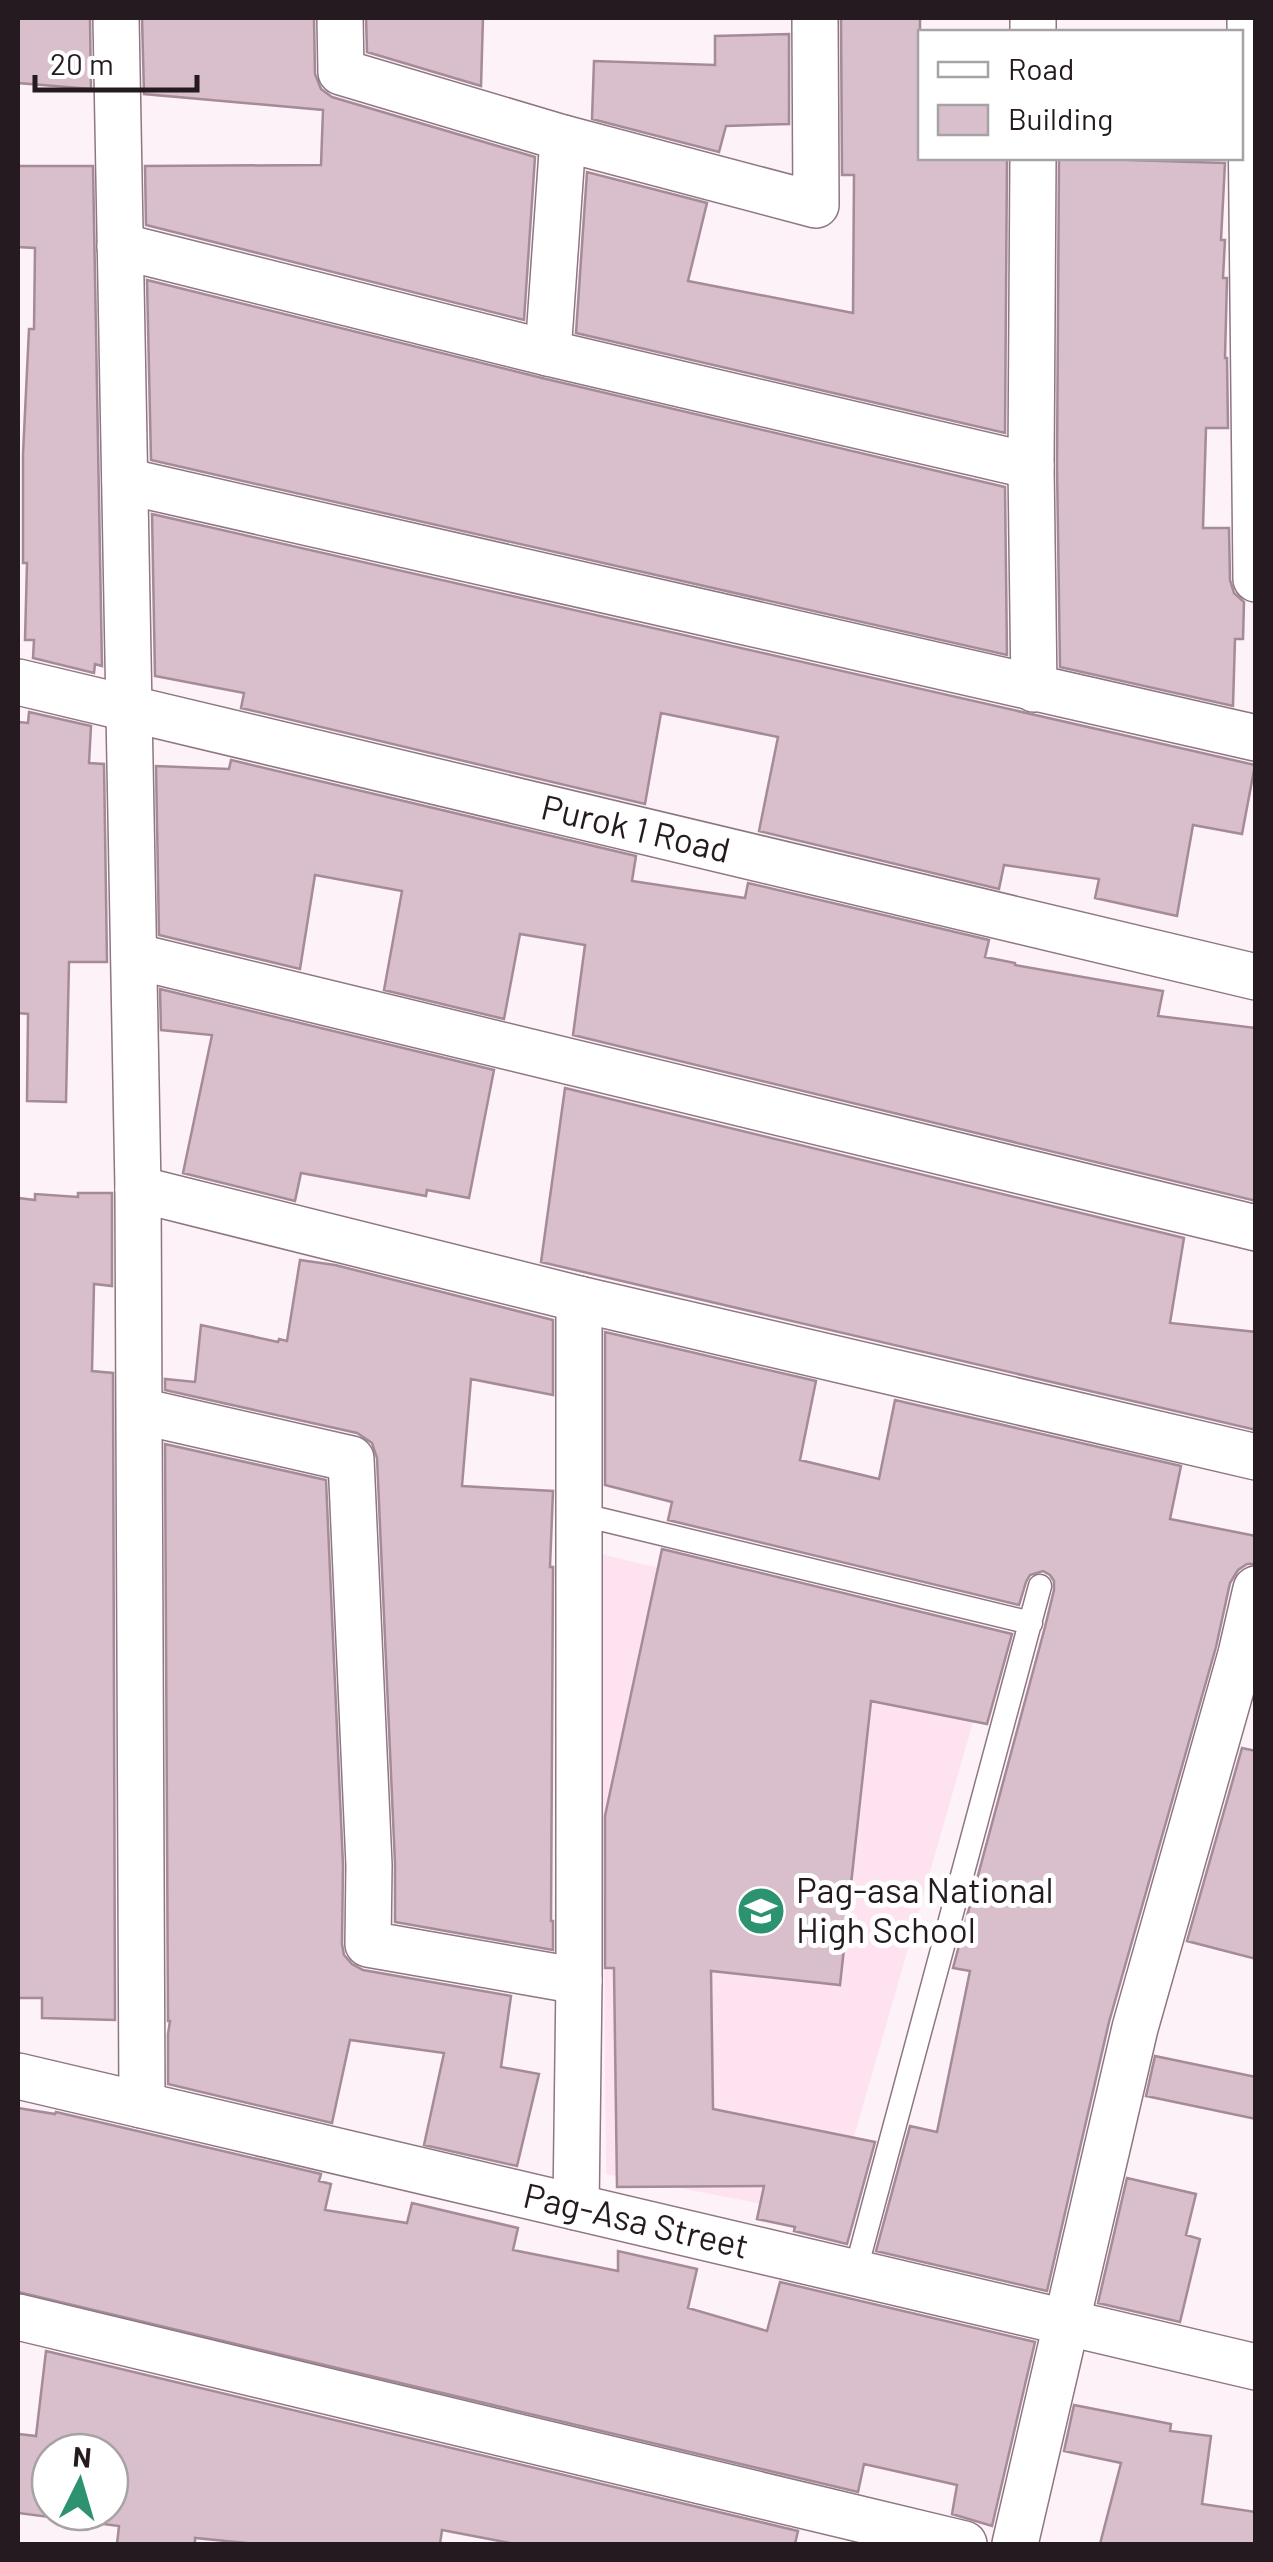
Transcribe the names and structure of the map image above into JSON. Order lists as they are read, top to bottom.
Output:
{
  "streets": {
    "street": ["Purok 1 Road", "Pag-Asa Street"]
  },
  "places": {
    "school or university": ["Pag-asa National High School"]
  },
  "legend": ["Road", "Building"],
  "scale_bar": "20 m",
  "north": "top"
}
